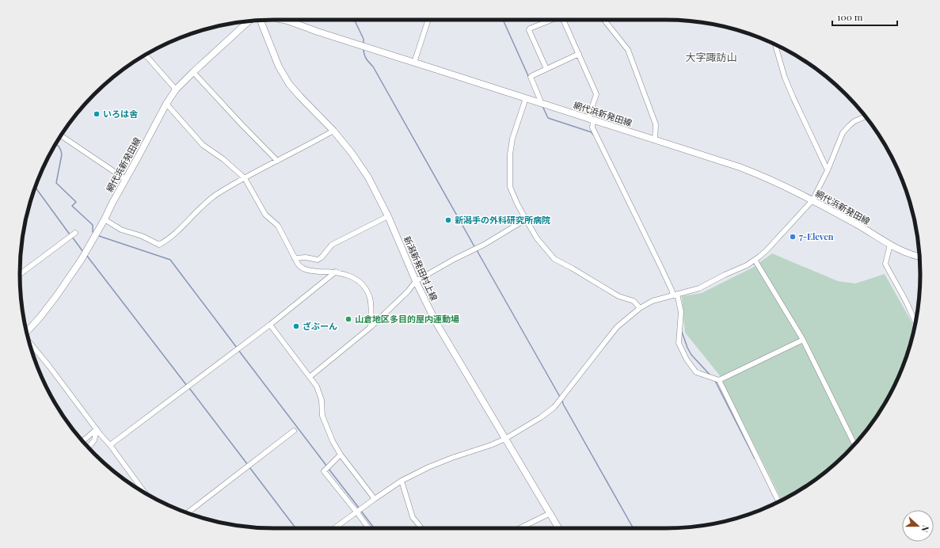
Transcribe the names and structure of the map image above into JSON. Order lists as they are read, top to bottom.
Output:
{
  "streets": {
    "main road": ["網代浜新発田線", "新潟新発田村上線"]
  },
  "districts": ["大字諏訪山"],
  "places": [
    "いろは舎",
    "新潟手の外科研究所病院",
    "7-Eleven",
    "山倉地区多目的屋内運動場",
    "ざぶーん"
  ],
  "scale_bar": "100 m",
  "north": "right"
}
